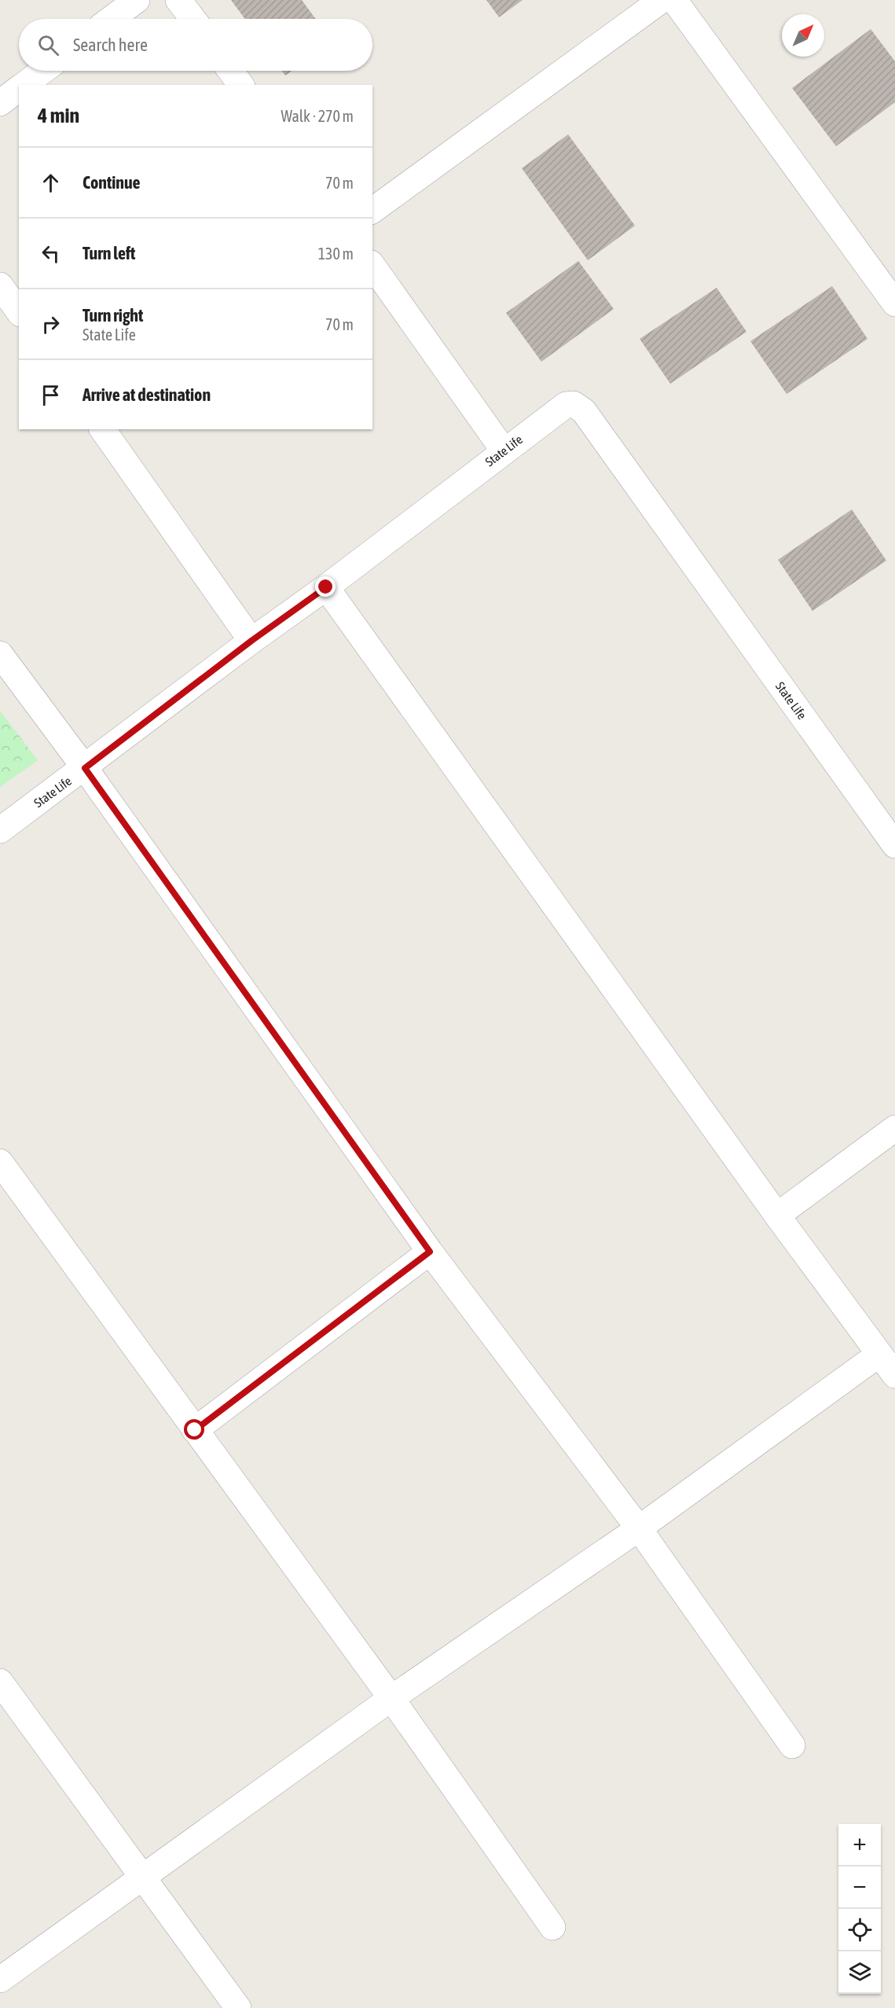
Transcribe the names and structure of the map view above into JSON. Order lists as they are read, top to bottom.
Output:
{
  "streets": {
    "street": ["State Life"]
  },
  "north": "top right",
  "page": {
    "search": "Search here",
    "heading": ["4 min", "Walk · 270 m"],
    "list": [
      ["Continue", "70 m"],
      ["Turn left", "130 m"],
      ["Turn right", "State Life", "70 m"],
      "Arrive at destination"
    ],
    "map_buttons": ["+", "−"]
  }
}
